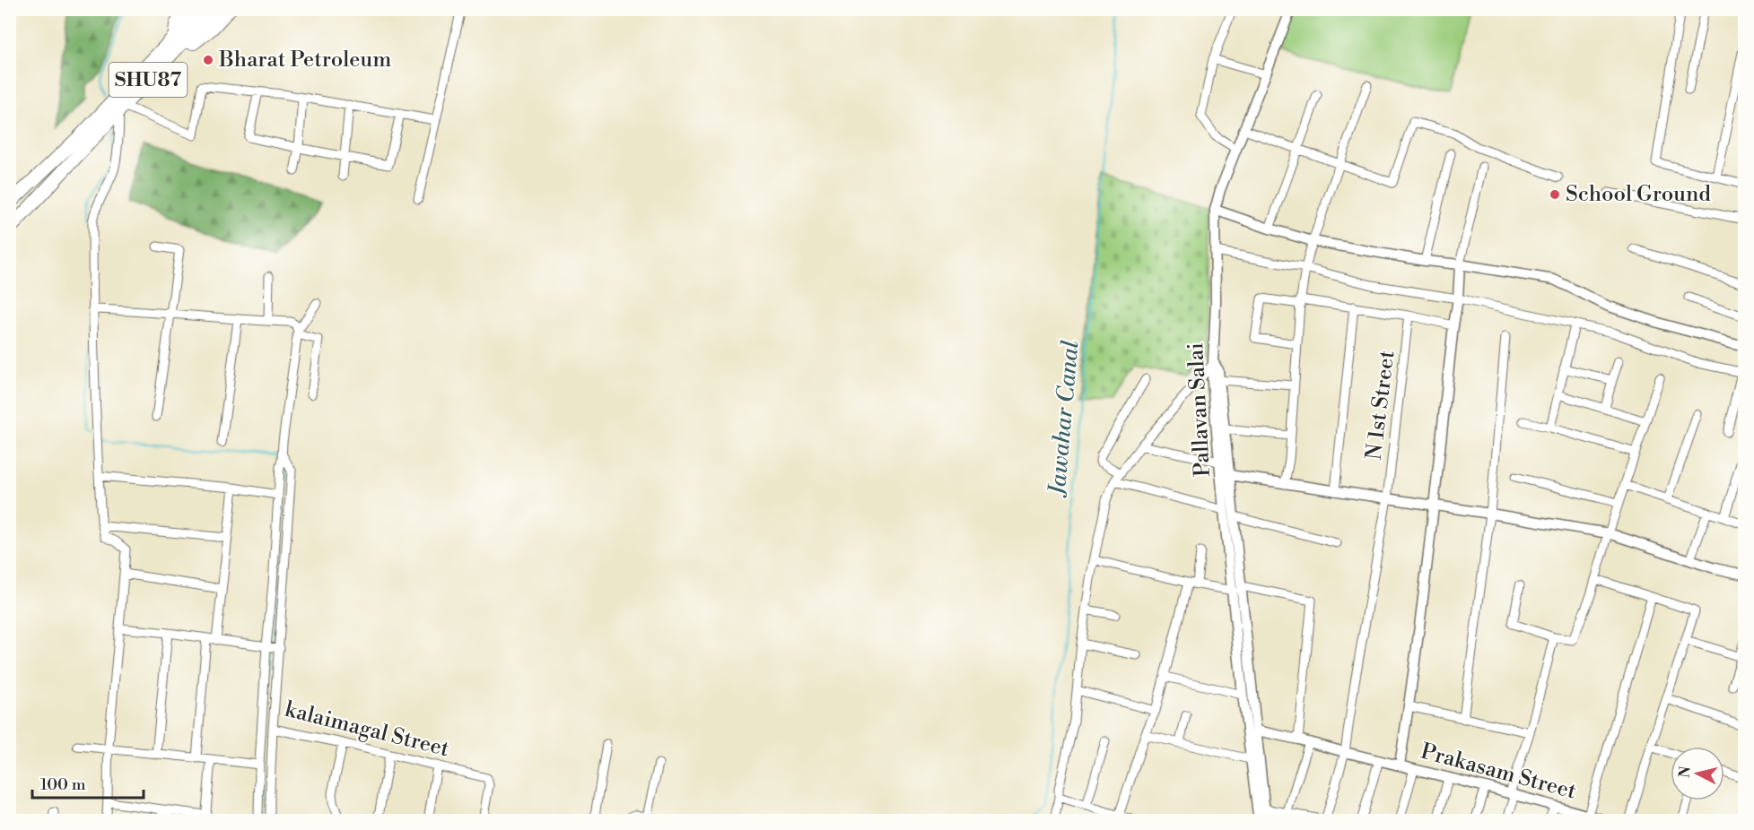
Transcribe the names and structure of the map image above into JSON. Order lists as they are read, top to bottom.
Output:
{
  "streets": {
    "main road": ["SHU87"],
    "street": [
      "N 1st Street",
      "Pallavan Salai",
      "kalaimagal Street",
      "Prakasam Street"
    ]
  },
  "crossings": [
    ["N 1st Street", "Prakasam Street"]
  ],
  "water": ["Jawahar Canal"],
  "places": ["Bharat Petroleum", "School Ground"],
  "scale_bar": "100 m",
  "north": "left"
}
